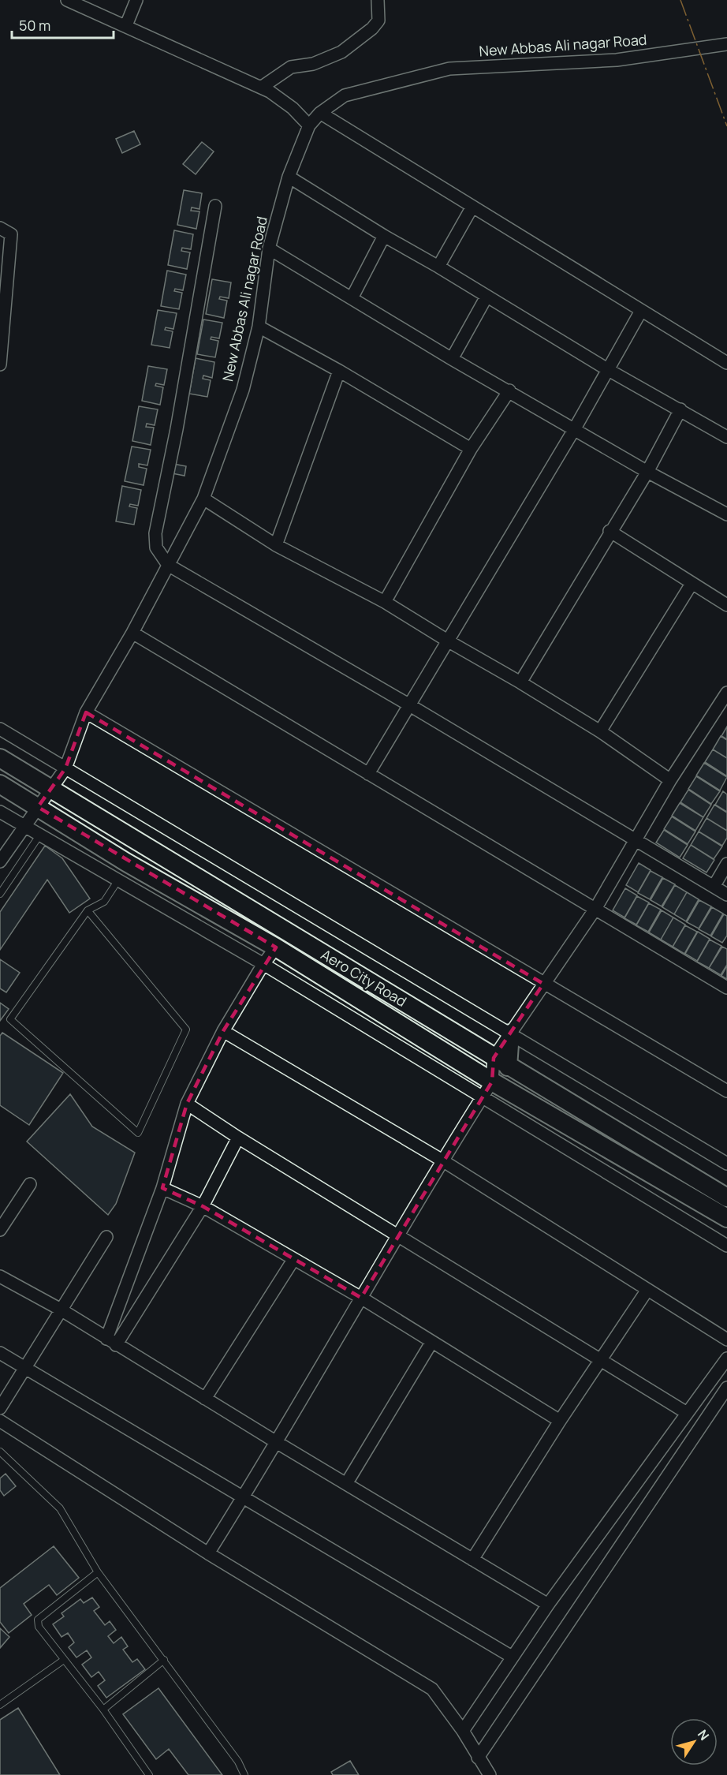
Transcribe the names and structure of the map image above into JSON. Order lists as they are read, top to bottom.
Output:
{
  "streets": {
    "street": ["New Abbas Ali nagar Road", "Aero City Road"]
  },
  "crossings": [
    ["New Abbas Ali nagar Road", "Aero City Road"]
  ],
  "scale_bar": "50 m",
  "north": "top right"
}
